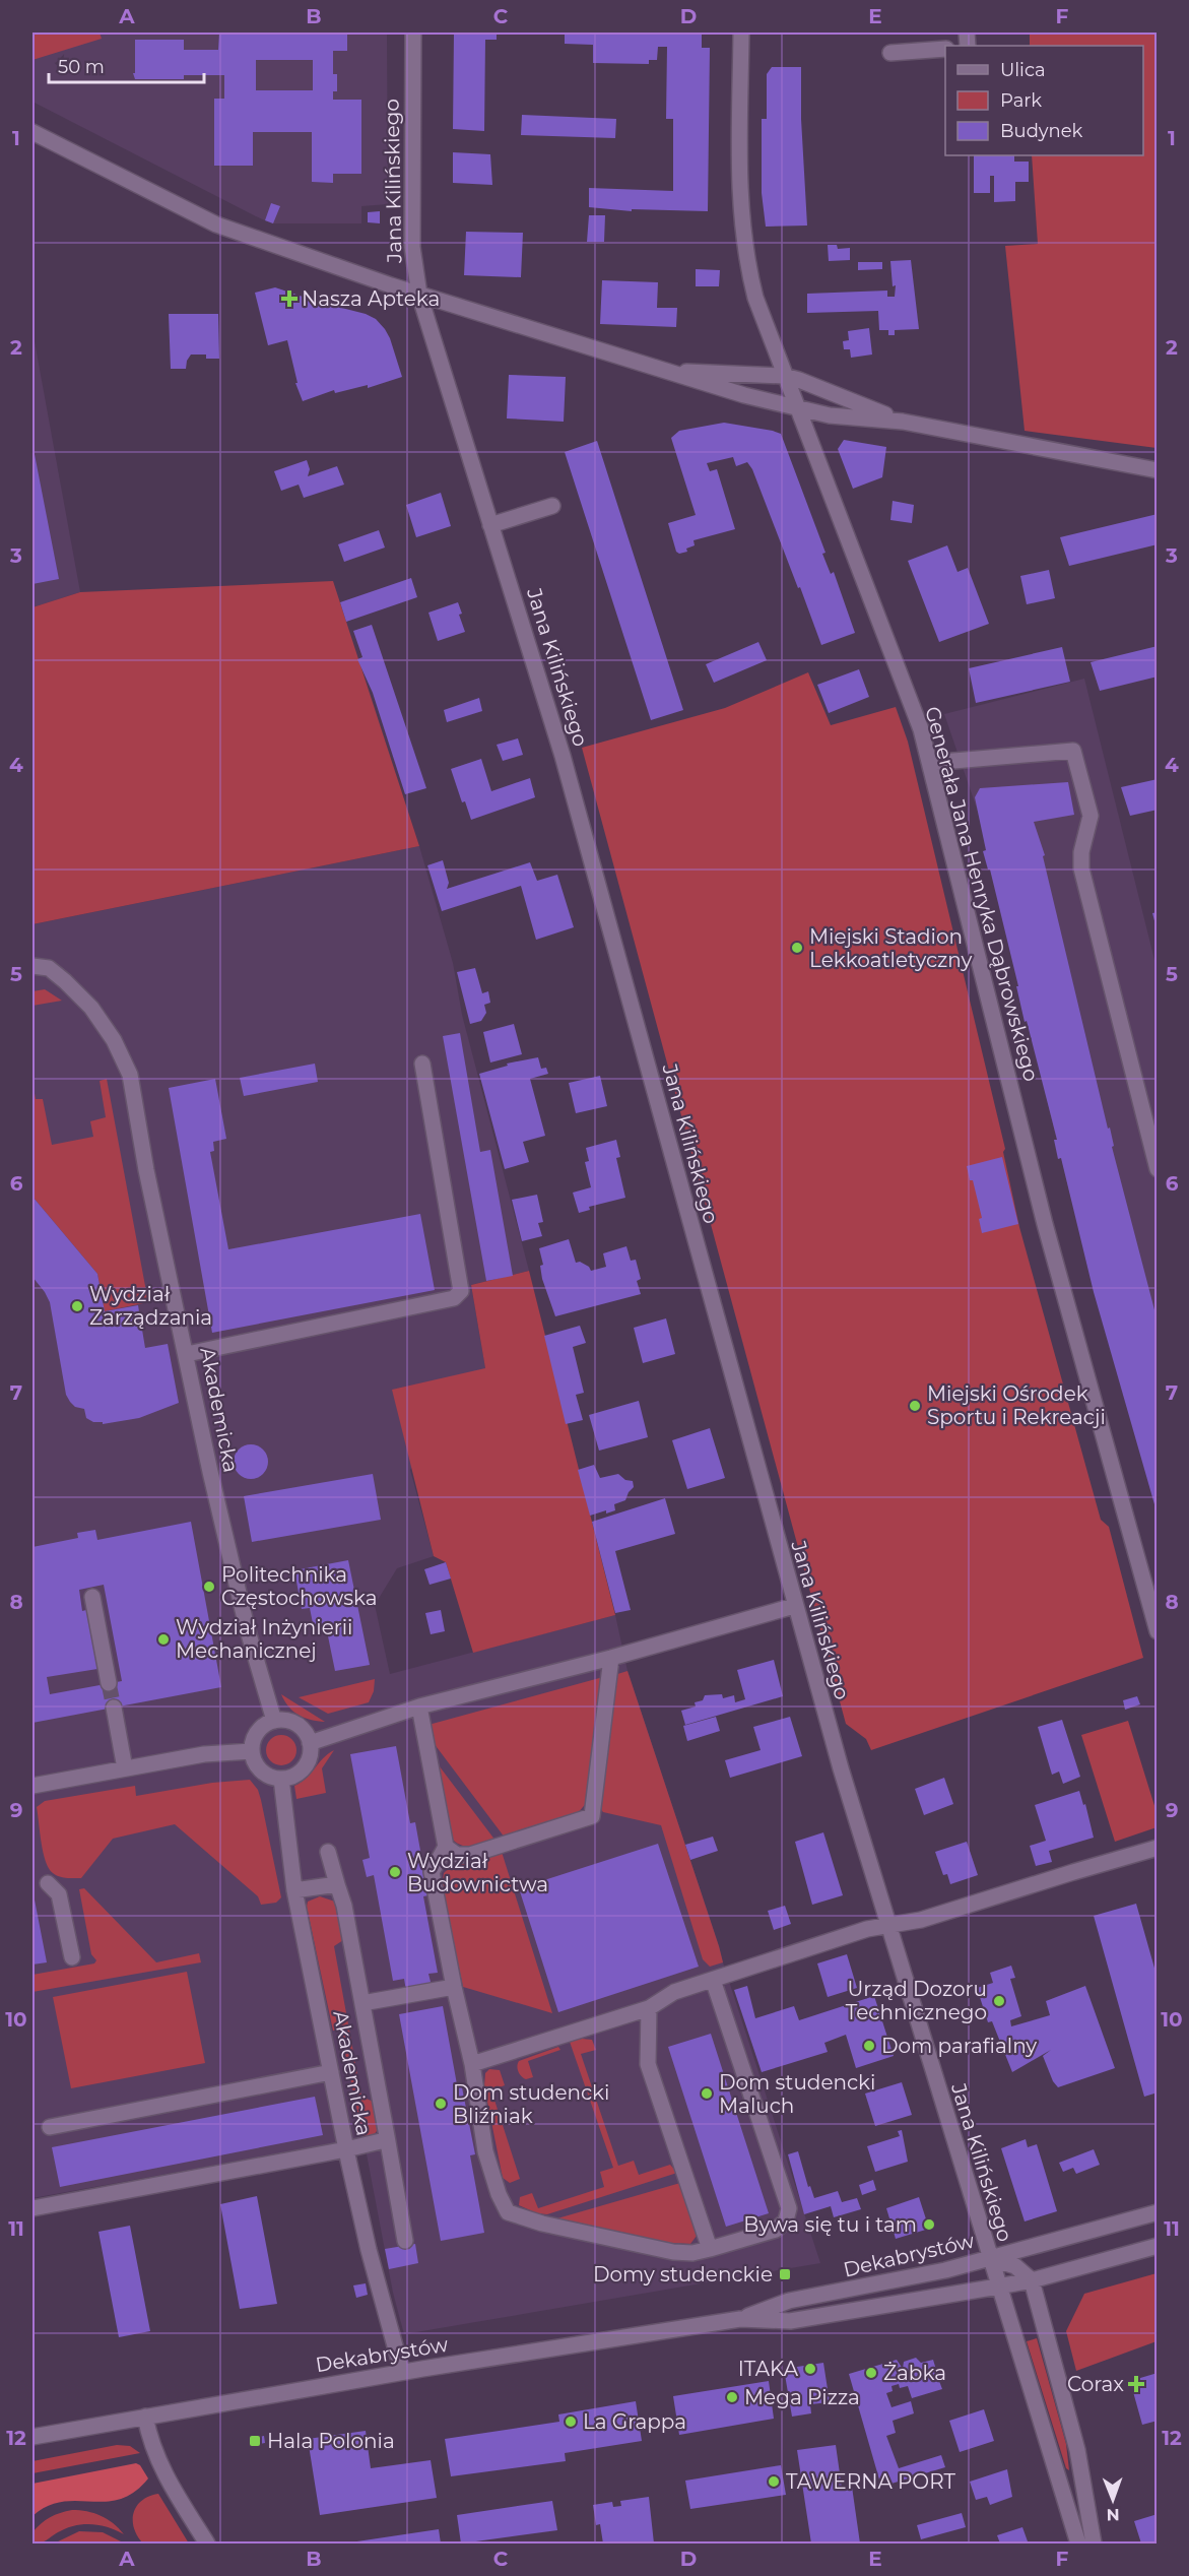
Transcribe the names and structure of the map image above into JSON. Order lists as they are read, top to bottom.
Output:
{
  "streets": {
    "street": [
      "Jana Kilińskiego",
      "Generała Jana Henryka Dąbrowskiego",
      "Akademicka",
      "Dekabrystów"
    ]
  },
  "crossings": [
    ["Jana Kilińskiego", "Dekabrystów"],
    ["Akademicka", "Dekabrystów"]
  ],
  "places": {
    "health": ["Nasza Apteka", "Corax"],
    "other": [
      "Miejski Stadion Lekkoatletyczny",
      "Wydział Zarządzania",
      "Miejski Ośrodek Sportu i Rekreacji",
      "Politechnika Częstochowska",
      "Wydział Inżynierii Mechanicznej",
      "Wydział Budownictwa",
      "Urząd Dozoru Technicznego",
      "Dom parafialny",
      "Dom studencki Maluch",
      "Dom studencki Bliźniak",
      "Bywa się tu i tam",
      "ITAKA",
      "Żabka",
      "Mega Pizza",
      "La Grappa",
      "TAWERNA PORT"
    ],
    "transit": ["Domy studenckie", "Hala Polonia"]
  },
  "legend": ["Ulica", "Park", "Budynek"],
  "scale_bar": "50 m",
  "north": "bottom",
  "grid": {
    "columns": [
      "A",
      "B",
      "C",
      "D",
      "E",
      "F"
    ],
    "rows": [
      "1",
      "2",
      "3",
      "4",
      "5",
      "6",
      "7",
      "8",
      "9",
      "10",
      "11",
      "12"
    ]
  }
}
